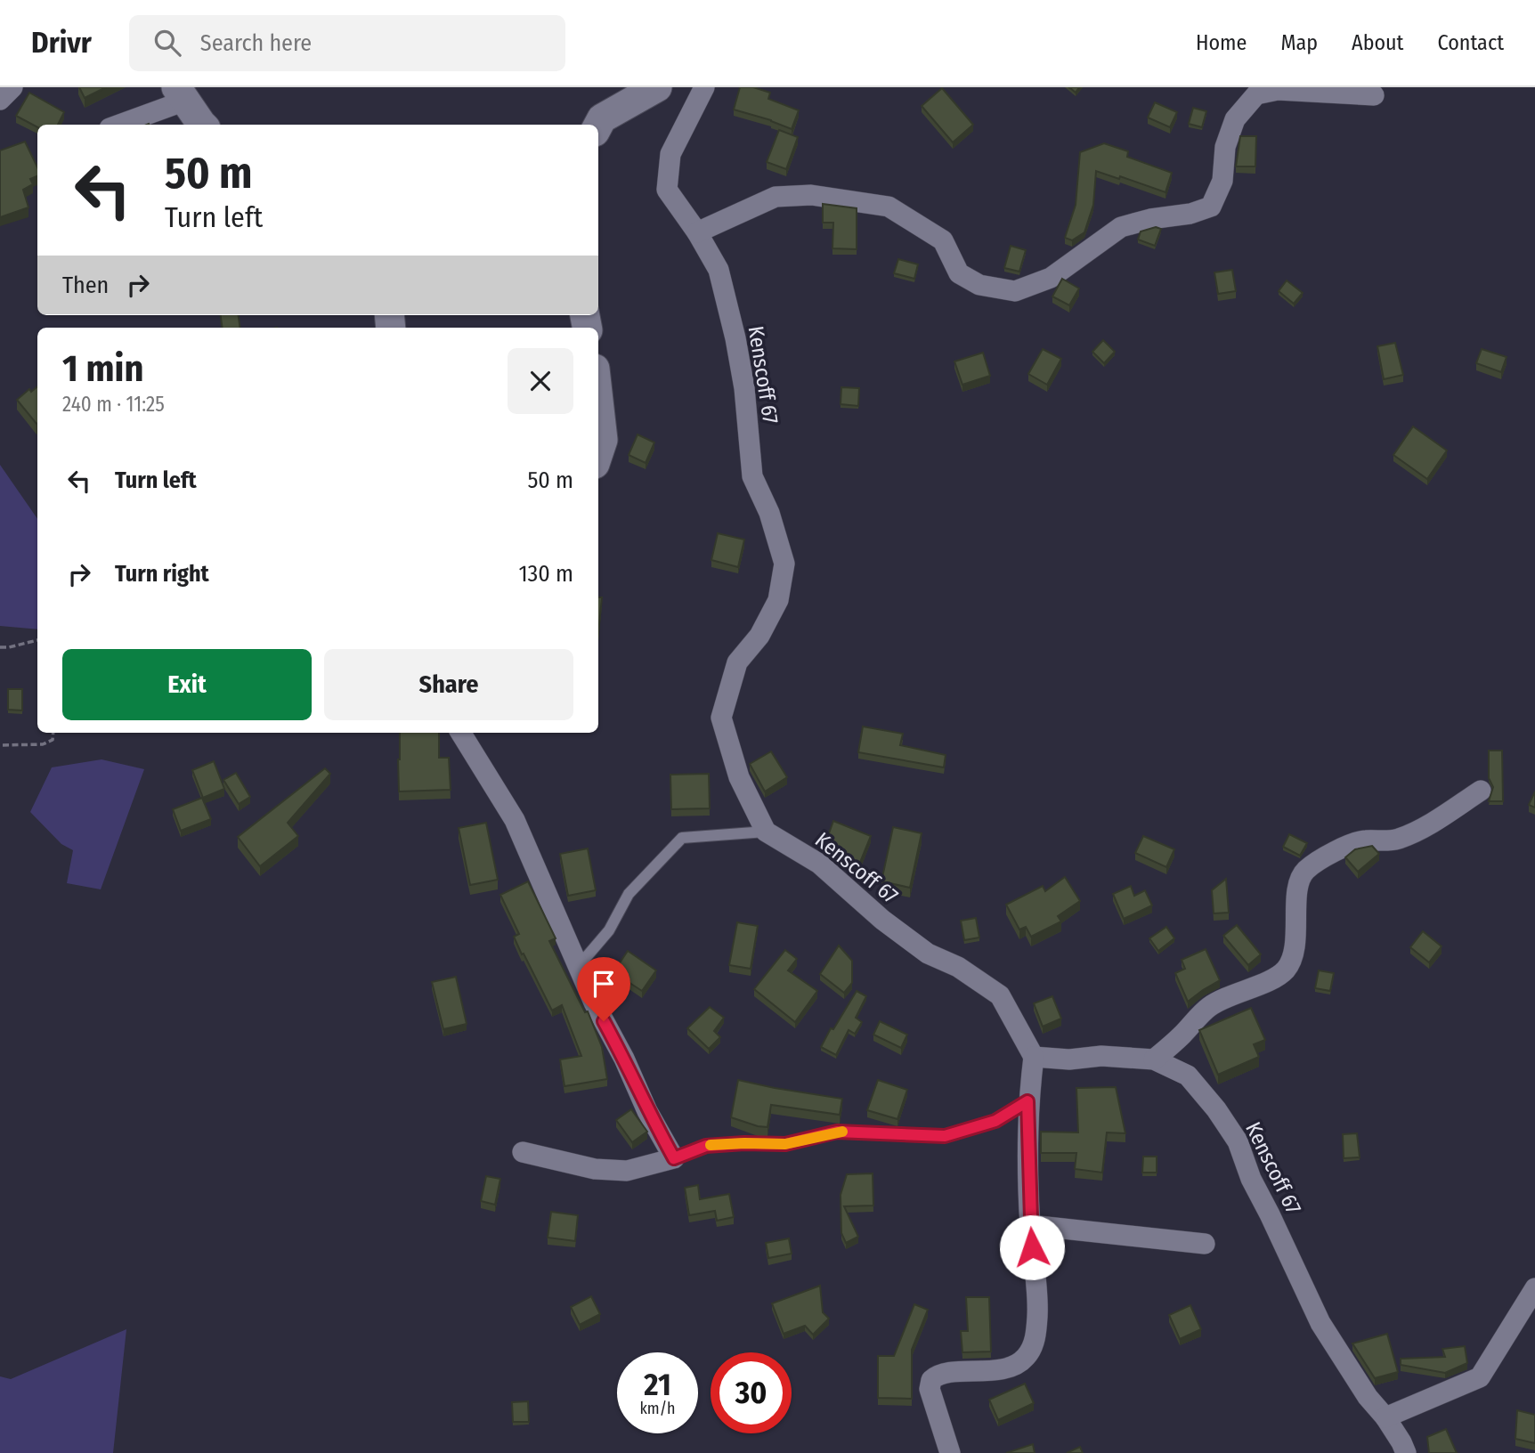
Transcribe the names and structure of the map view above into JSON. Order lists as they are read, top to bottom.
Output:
{
  "streets": {
    "street": ["Kenscoff 67"]
  },
  "page": {
    "header": "Drivr",
    "search": "Search here",
    "nav": [
      "Home",
      "Map",
      "About",
      "Contact"
    ],
    "turn": ["50 m", "Turn left"],
    "then": "Then",
    "heading": ["1 min", "240 m · 11:25"],
    "list": [
      {
        "name": "Turn left",
        "value": "50 m"
      },
      {
        "name": "Turn right",
        "value": "130 m"
      }
    ],
    "buttons": ["Exit", "Share"],
    "speed": "21 km/h",
    "limit": "30"
  }
}
